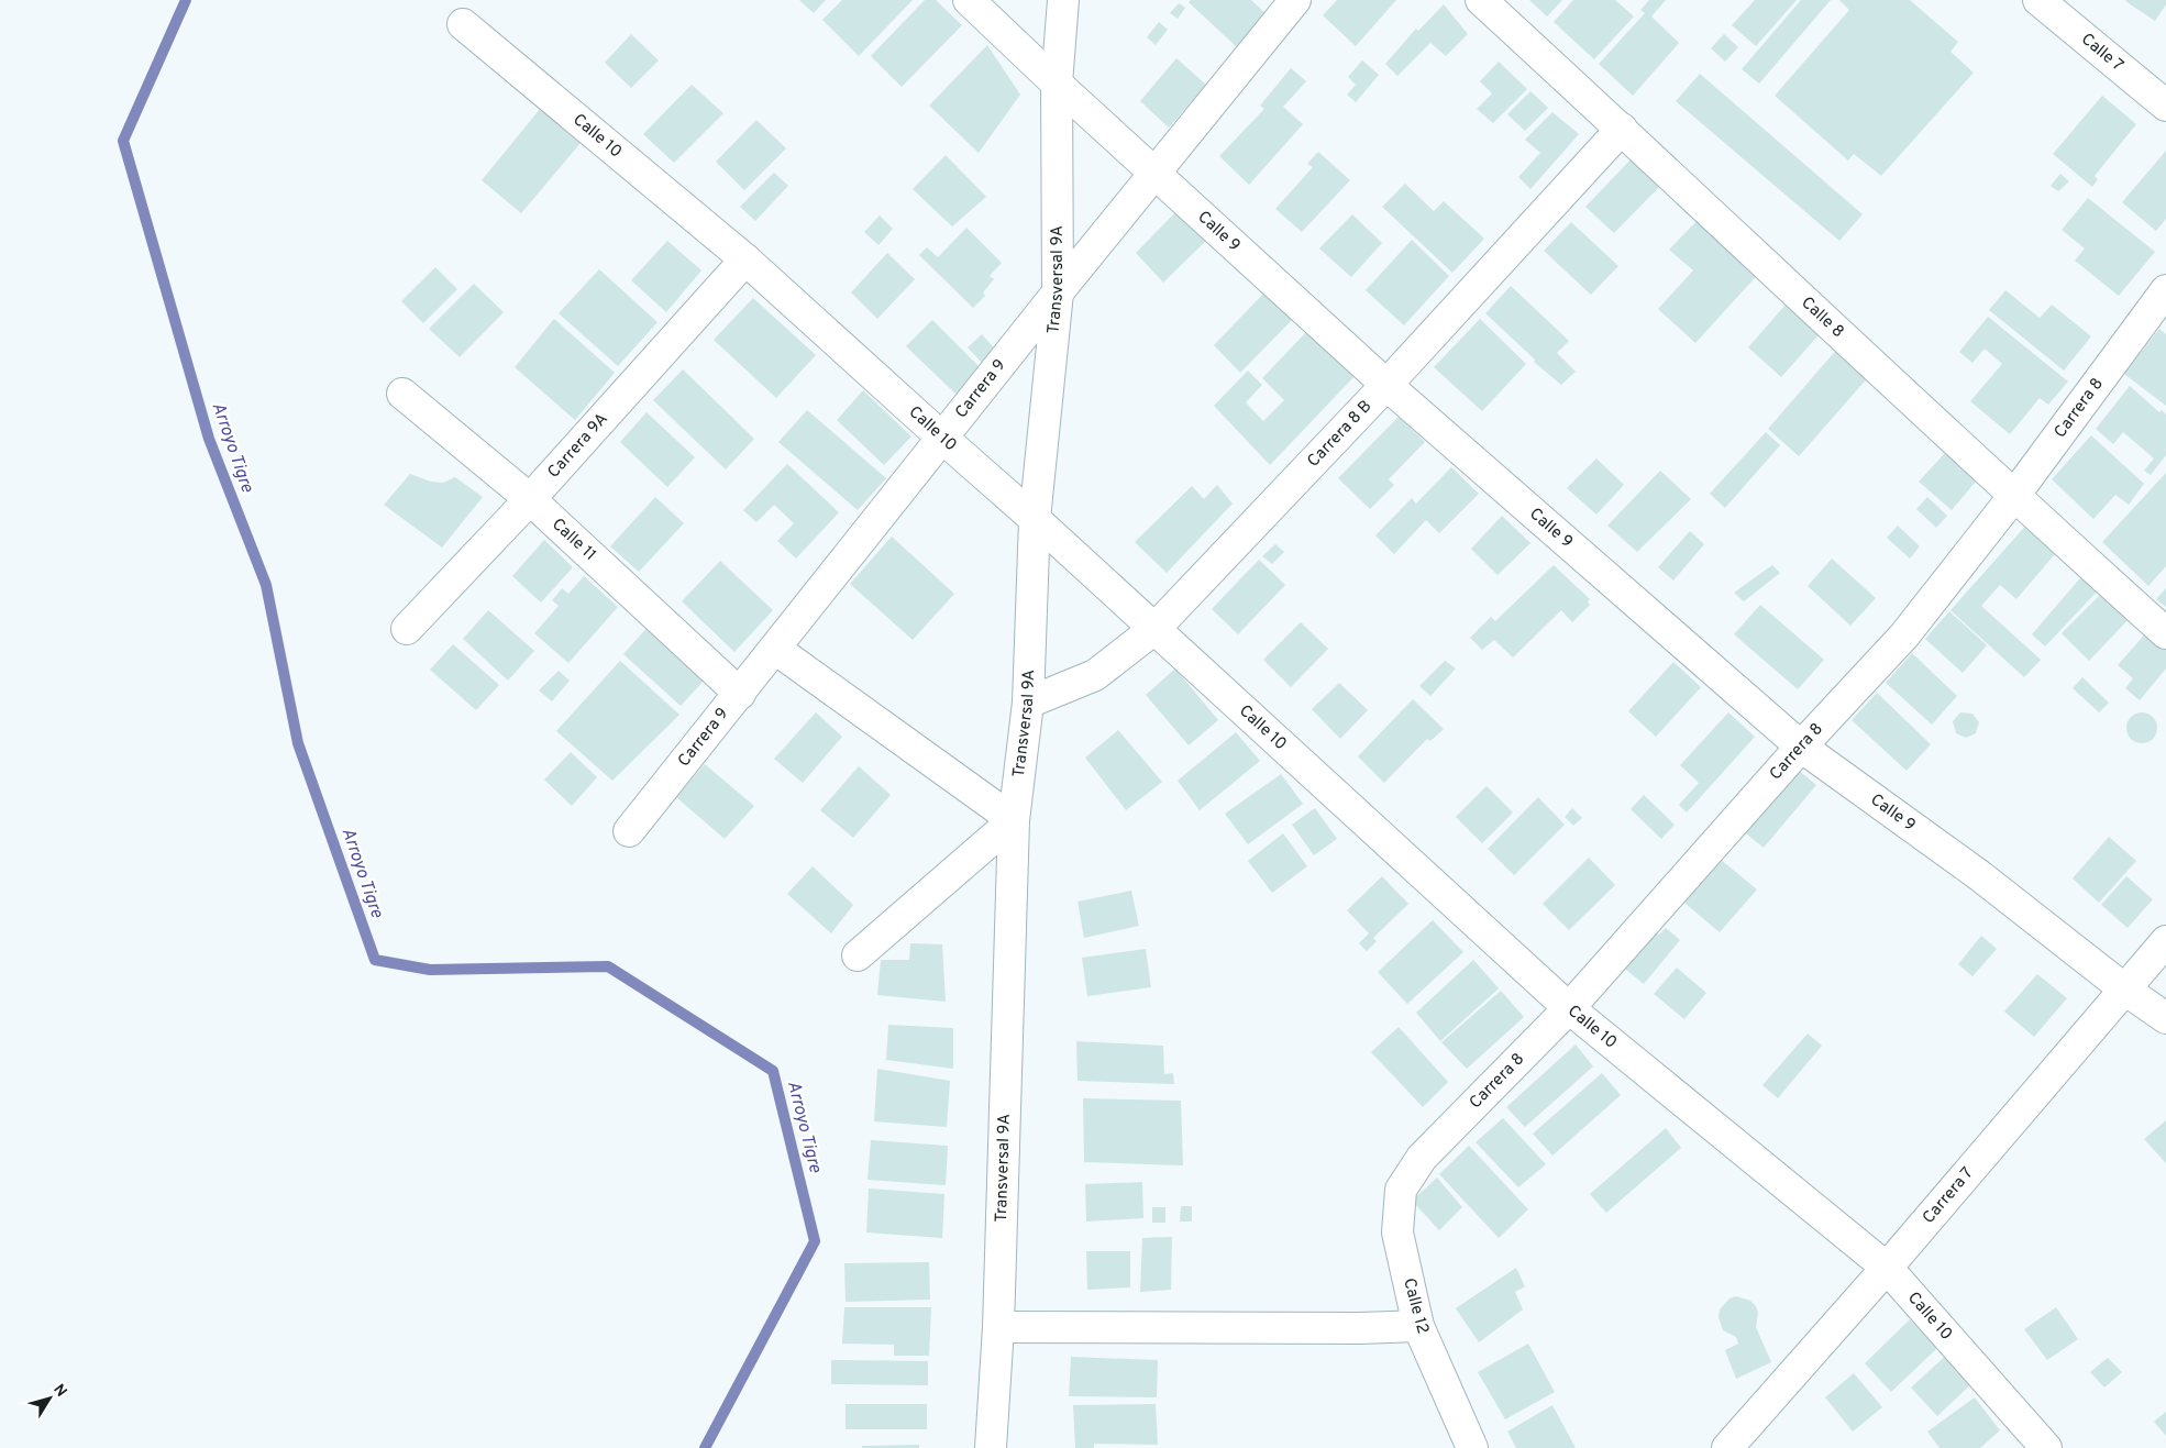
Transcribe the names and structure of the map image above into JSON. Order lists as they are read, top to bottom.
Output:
{
  "streets": {
    "street": [
      "Calle 7",
      "Calle 10",
      "Calle 9",
      "Transversal 9A",
      "Calle 8",
      "Carrera 9",
      "Carrera 8",
      "Carrera 8 B",
      "Carrera 9A",
      "Calle 11",
      "Carrera 7",
      "Calle 12"
    ]
  },
  "crossings": [
    ["Calle 10", "Transversal 9A"],
    ["Calle 10", "Carrera 9"],
    ["Calle 10", "Carrera 8"],
    ["Calle 10", "Carrera 8 B"],
    ["Calle 10", "Carrera 9A"],
    ["Calle 10", "Carrera 7"],
    ["Calle 9", "Transversal 9A"],
    ["Calle 9", "Carrera 9"],
    ["Calle 9", "Carrera 8"],
    ["Calle 9", "Carrera 8 B"],
    ["Calle 9", "Carrera 7"],
    ["Transversal 9A", "Carrera 9"],
    ["Transversal 9A", "Carrera 8 B"],
    ["Calle 8", "Carrera 8"],
    ["Calle 8", "Carrera 8 B"],
    ["Carrera 9", "Calle 11"],
    ["Carrera 8", "Calle 12"],
    ["Carrera 9A", "Calle 11"]
  ],
  "water": ["Arroyo Tigre"],
  "north": "top right"
}
